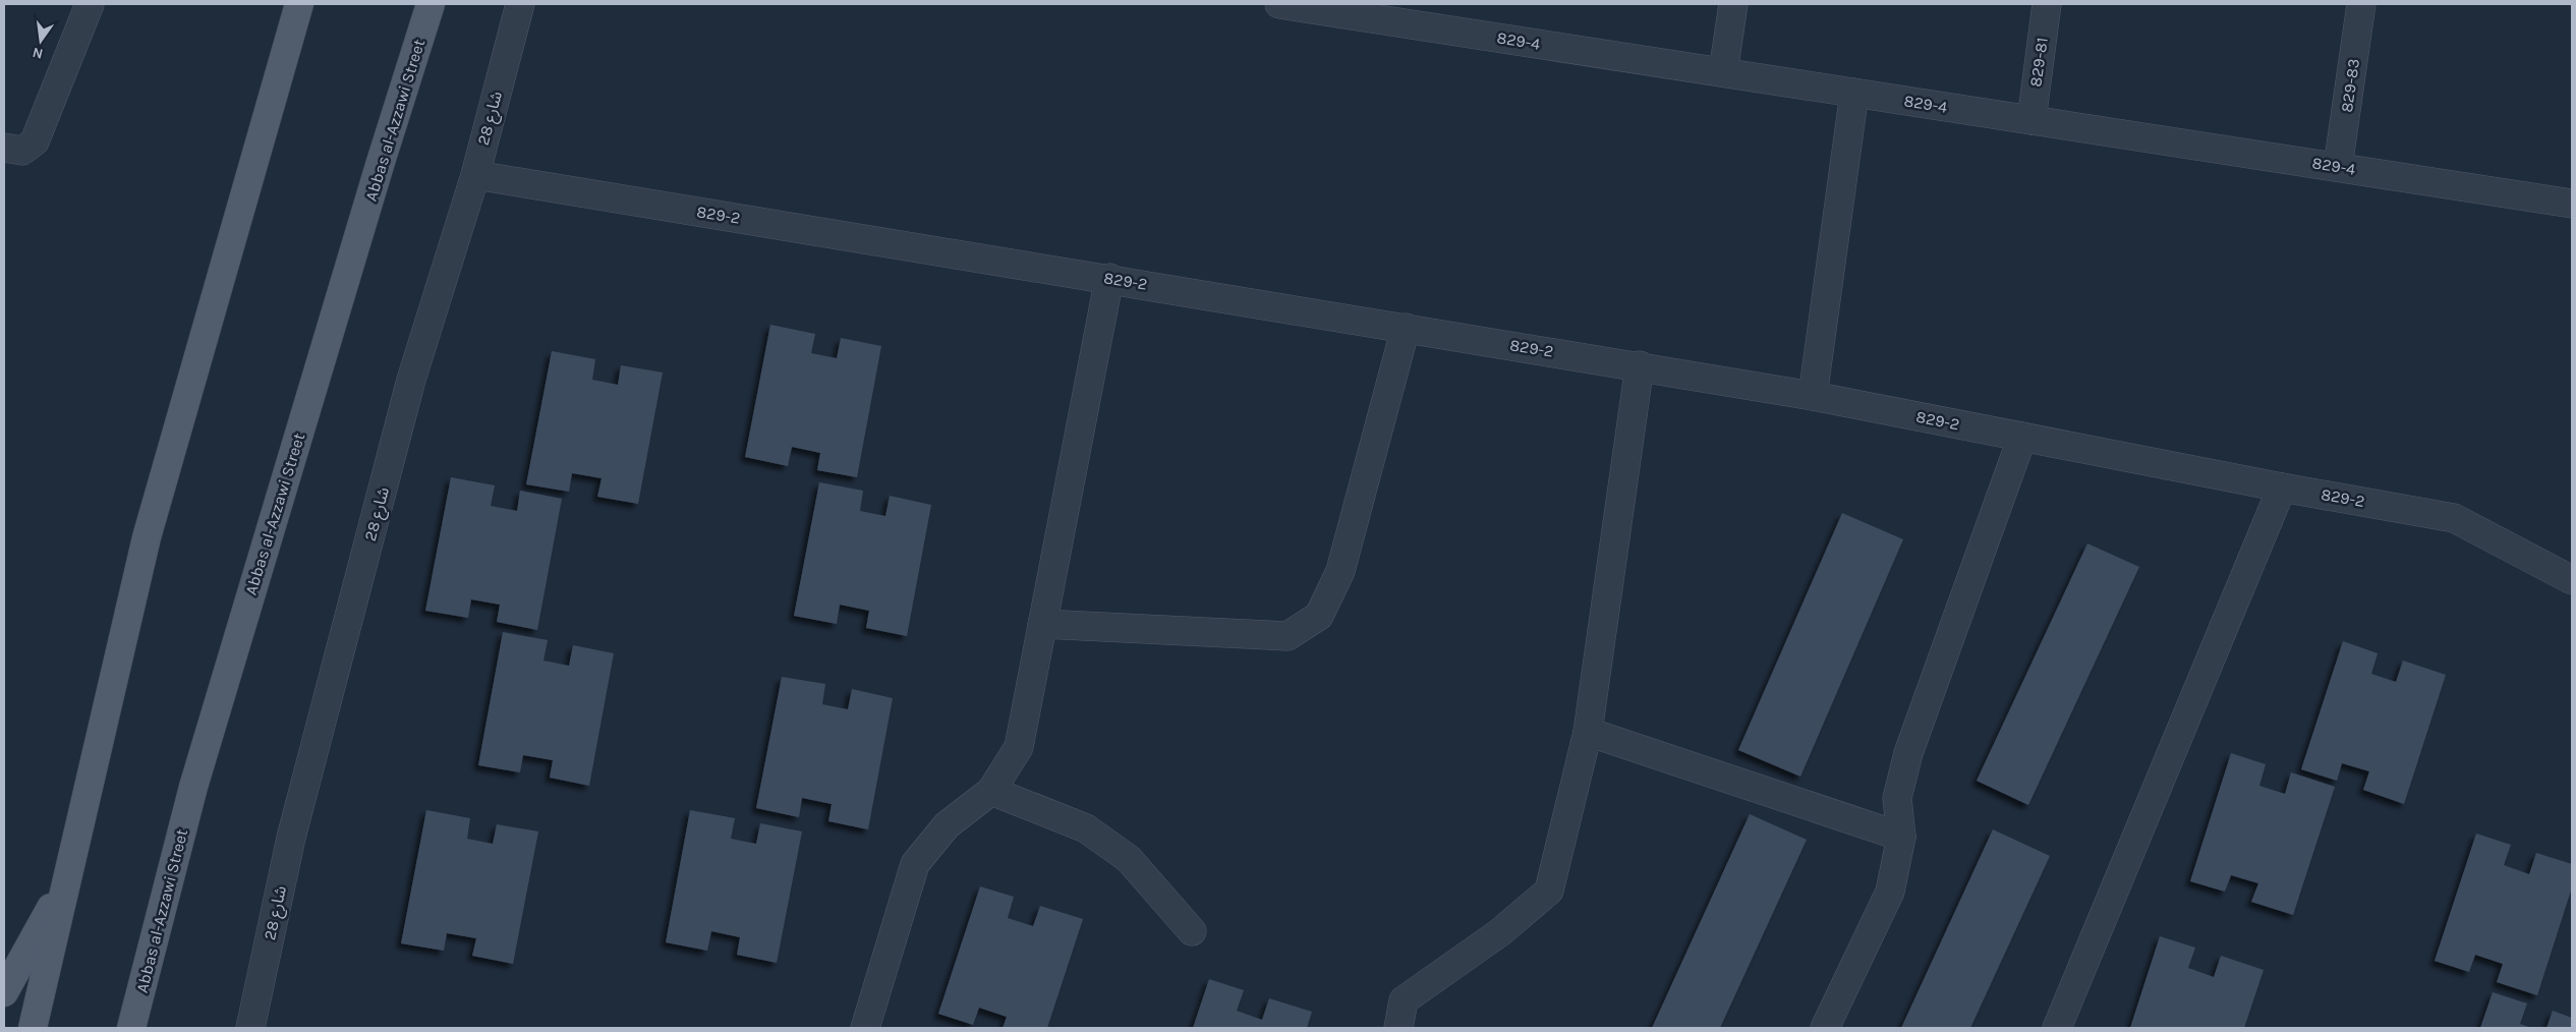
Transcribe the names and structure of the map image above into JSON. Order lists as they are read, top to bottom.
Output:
{
  "streets": {
    "main road": ["Abbas al-Azzawi Street"],
    "street": [
      "829-4",
      "829-81",
      "829-83",
      "شارع 28",
      "829-2"
    ]
  },
  "crossings": [
    ["829-4", "829-81"],
    ["829-4", "829-83"],
    ["شارع 28", "829-2"]
  ],
  "north": "bottom"
}
